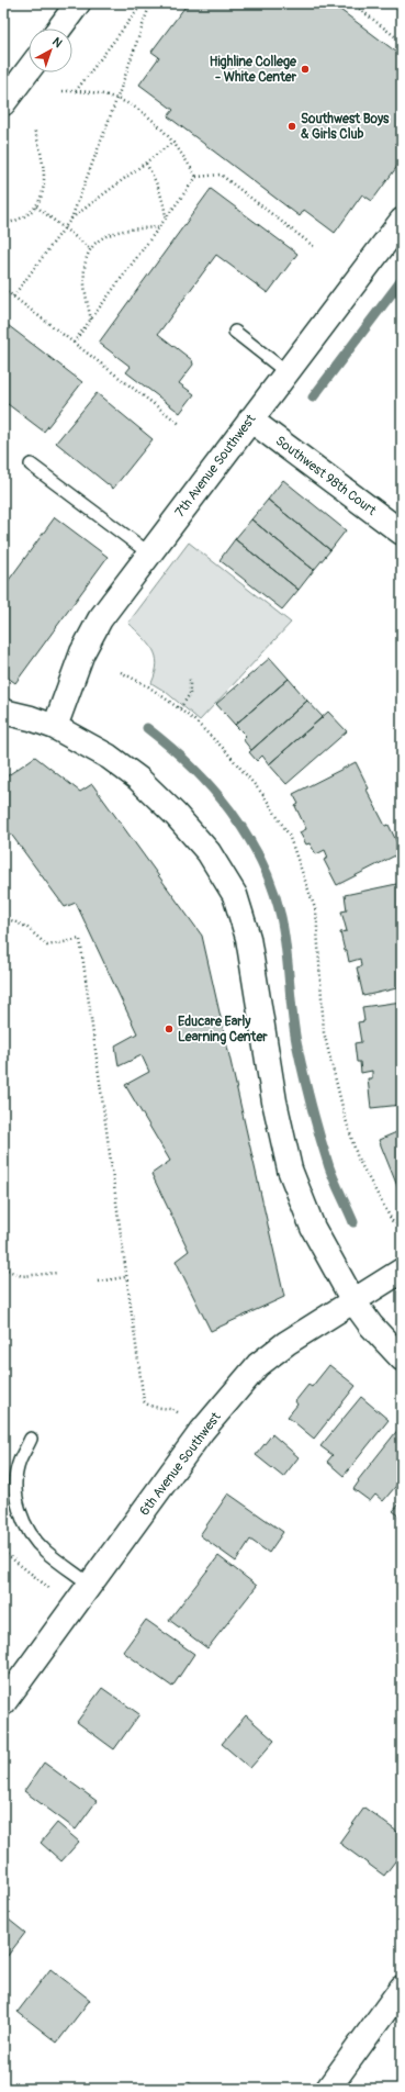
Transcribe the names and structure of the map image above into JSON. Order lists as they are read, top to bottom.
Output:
{
  "streets": {
    "street": ["7th Avenue Southwest", "Southwest 98th Court", "6th Avenue Southwest"]
  },
  "crossings": [
    ["7th Avenue Southwest", "Southwest 98th Court"]
  ],
  "places": ["Highline College - White Center", "Southwest Boys & Girls Club", "Educare Early Learning Center"],
  "north": "top right"
}
